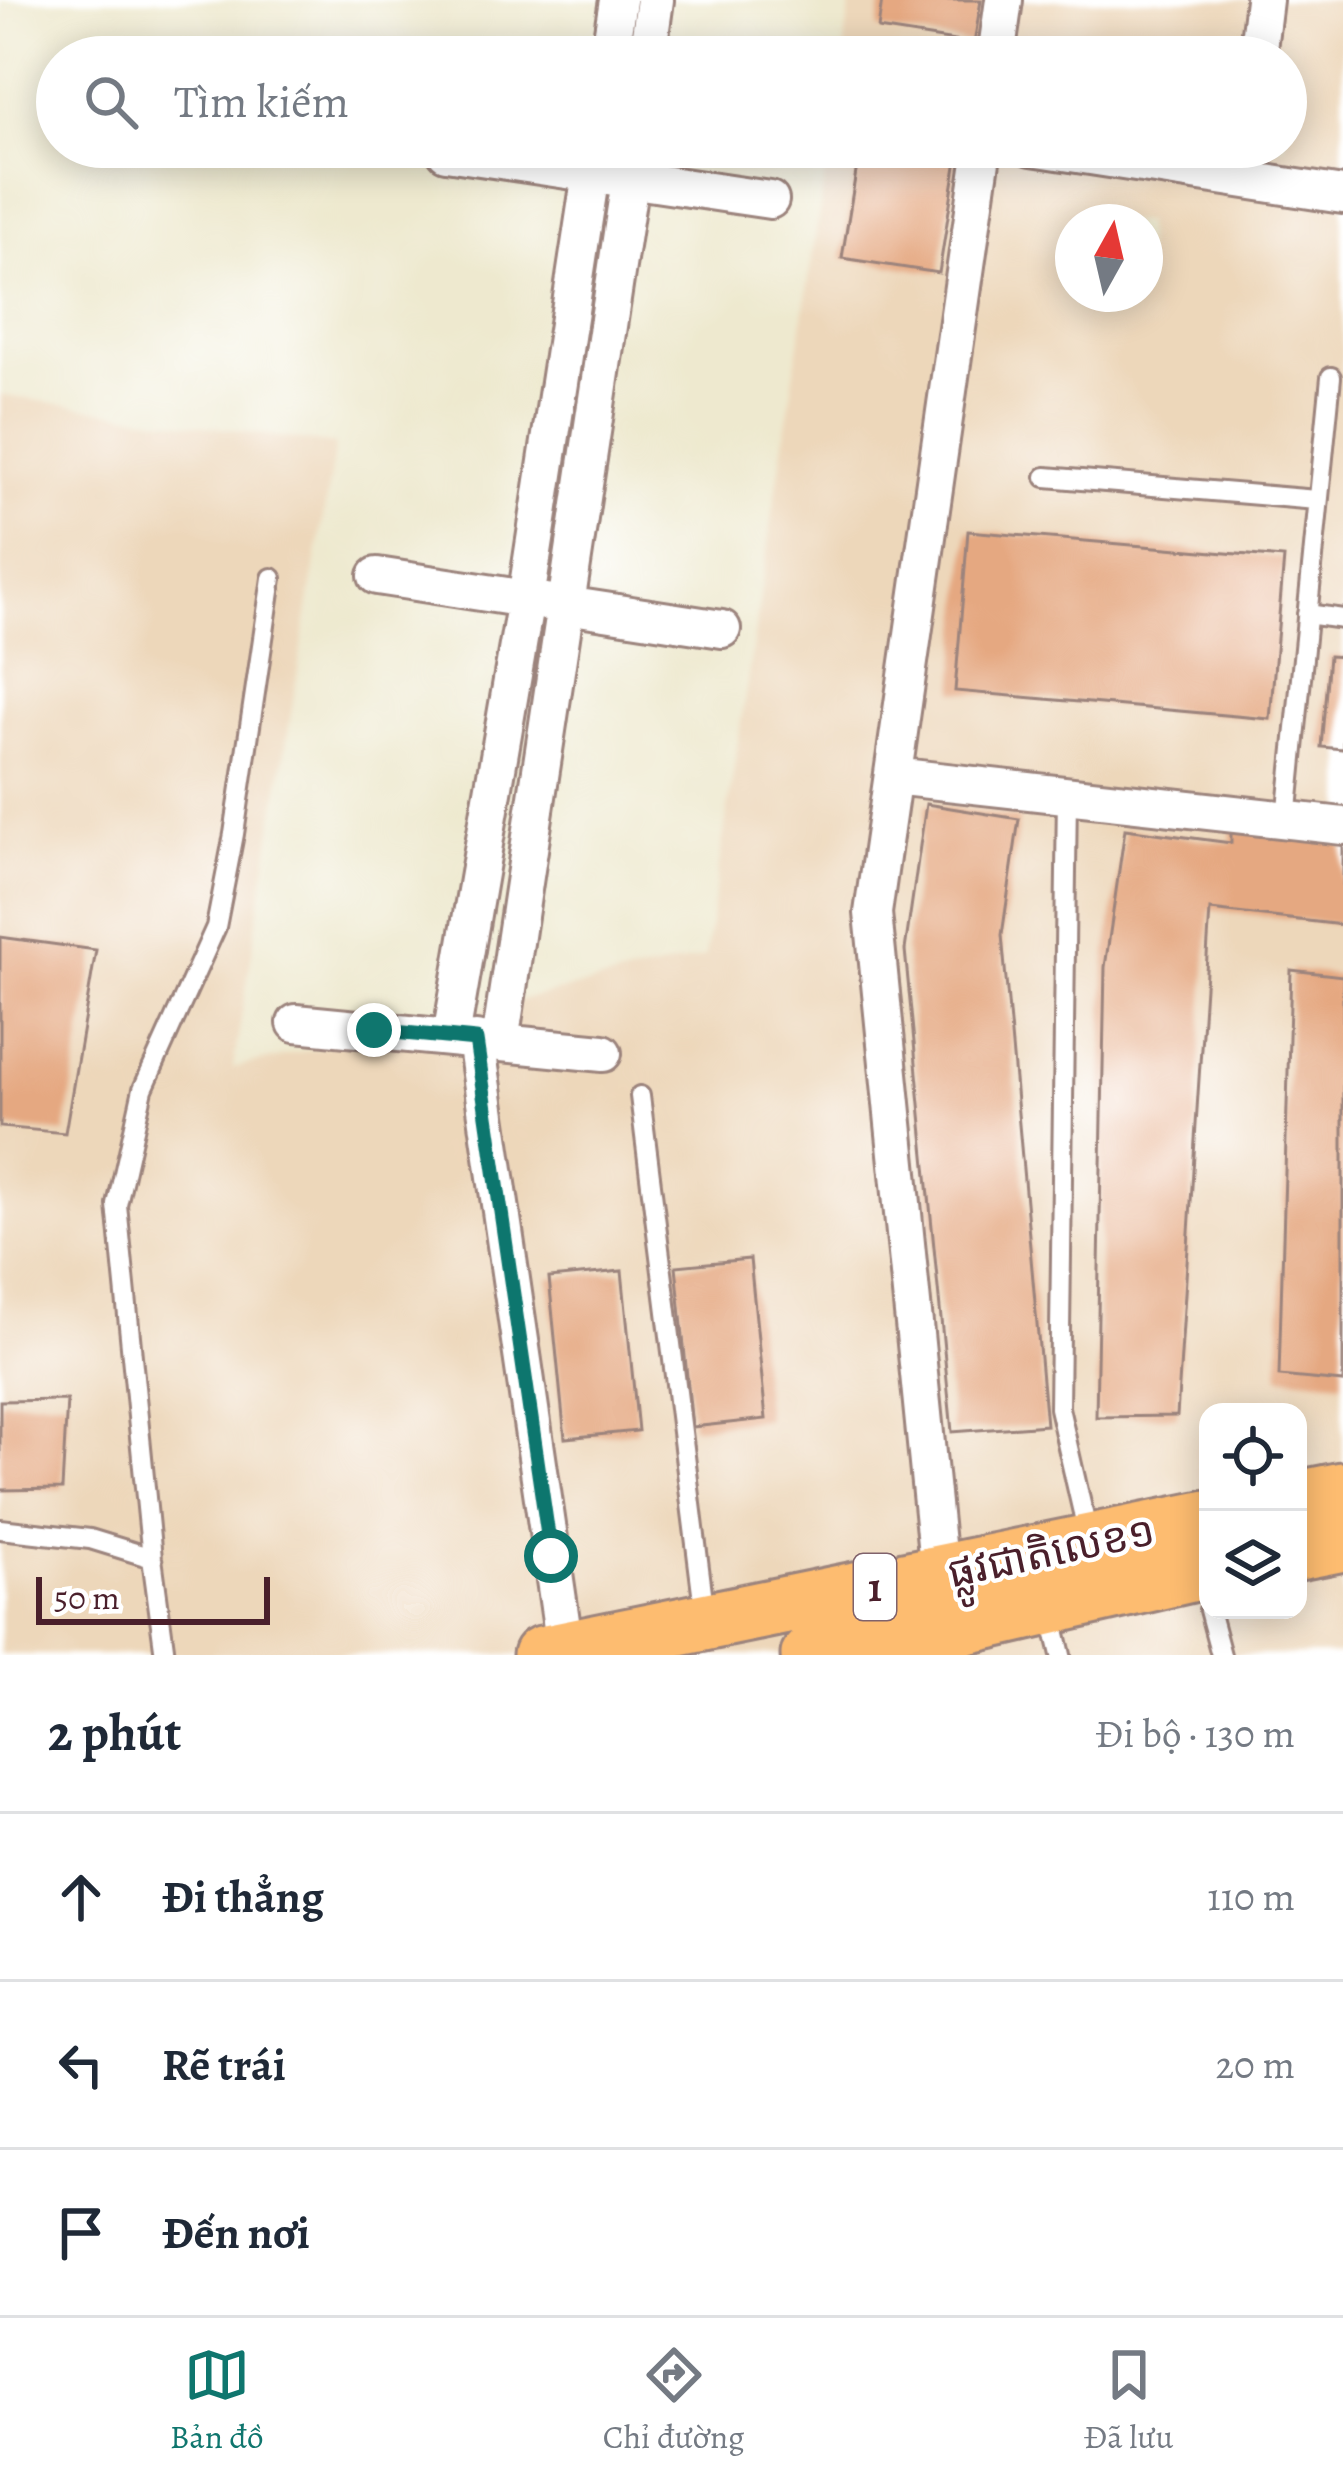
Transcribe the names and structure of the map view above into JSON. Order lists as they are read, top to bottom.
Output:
{
  "streets": {
    "highway": ["ផ្លូវជាតិលេខ១", "1"]
  },
  "scale_bar": "50 m",
  "north": "top",
  "page": {
    "search": "Tìm kiếm",
    "scale": "50 m",
    "heading": ["2 phút", "Đi bộ · 130 m"],
    "list": [
      ["Đi thẳng", "110 m"],
      ["Rẽ trái", "20 m"],
      "Đến nơi"
    ],
    "nav": ["Bản đồ", "Chỉ đường", "Đã lưu"]
  }
}
